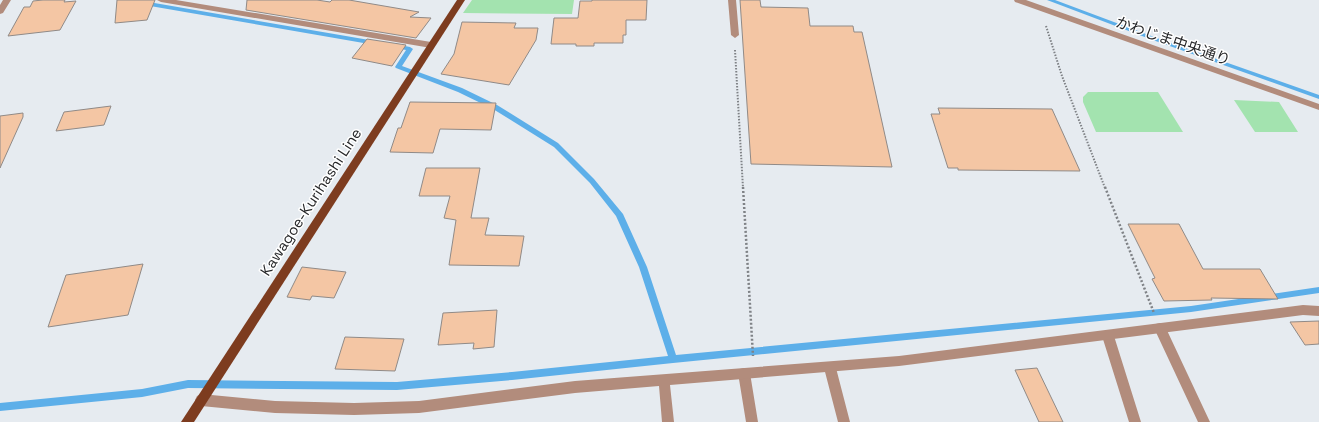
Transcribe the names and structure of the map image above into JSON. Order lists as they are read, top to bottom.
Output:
{
  "streets": {
    "main road": ["Kawagoe-Kurihashi Line"],
    "street": ["かわじま中央通り"]
  }
}
